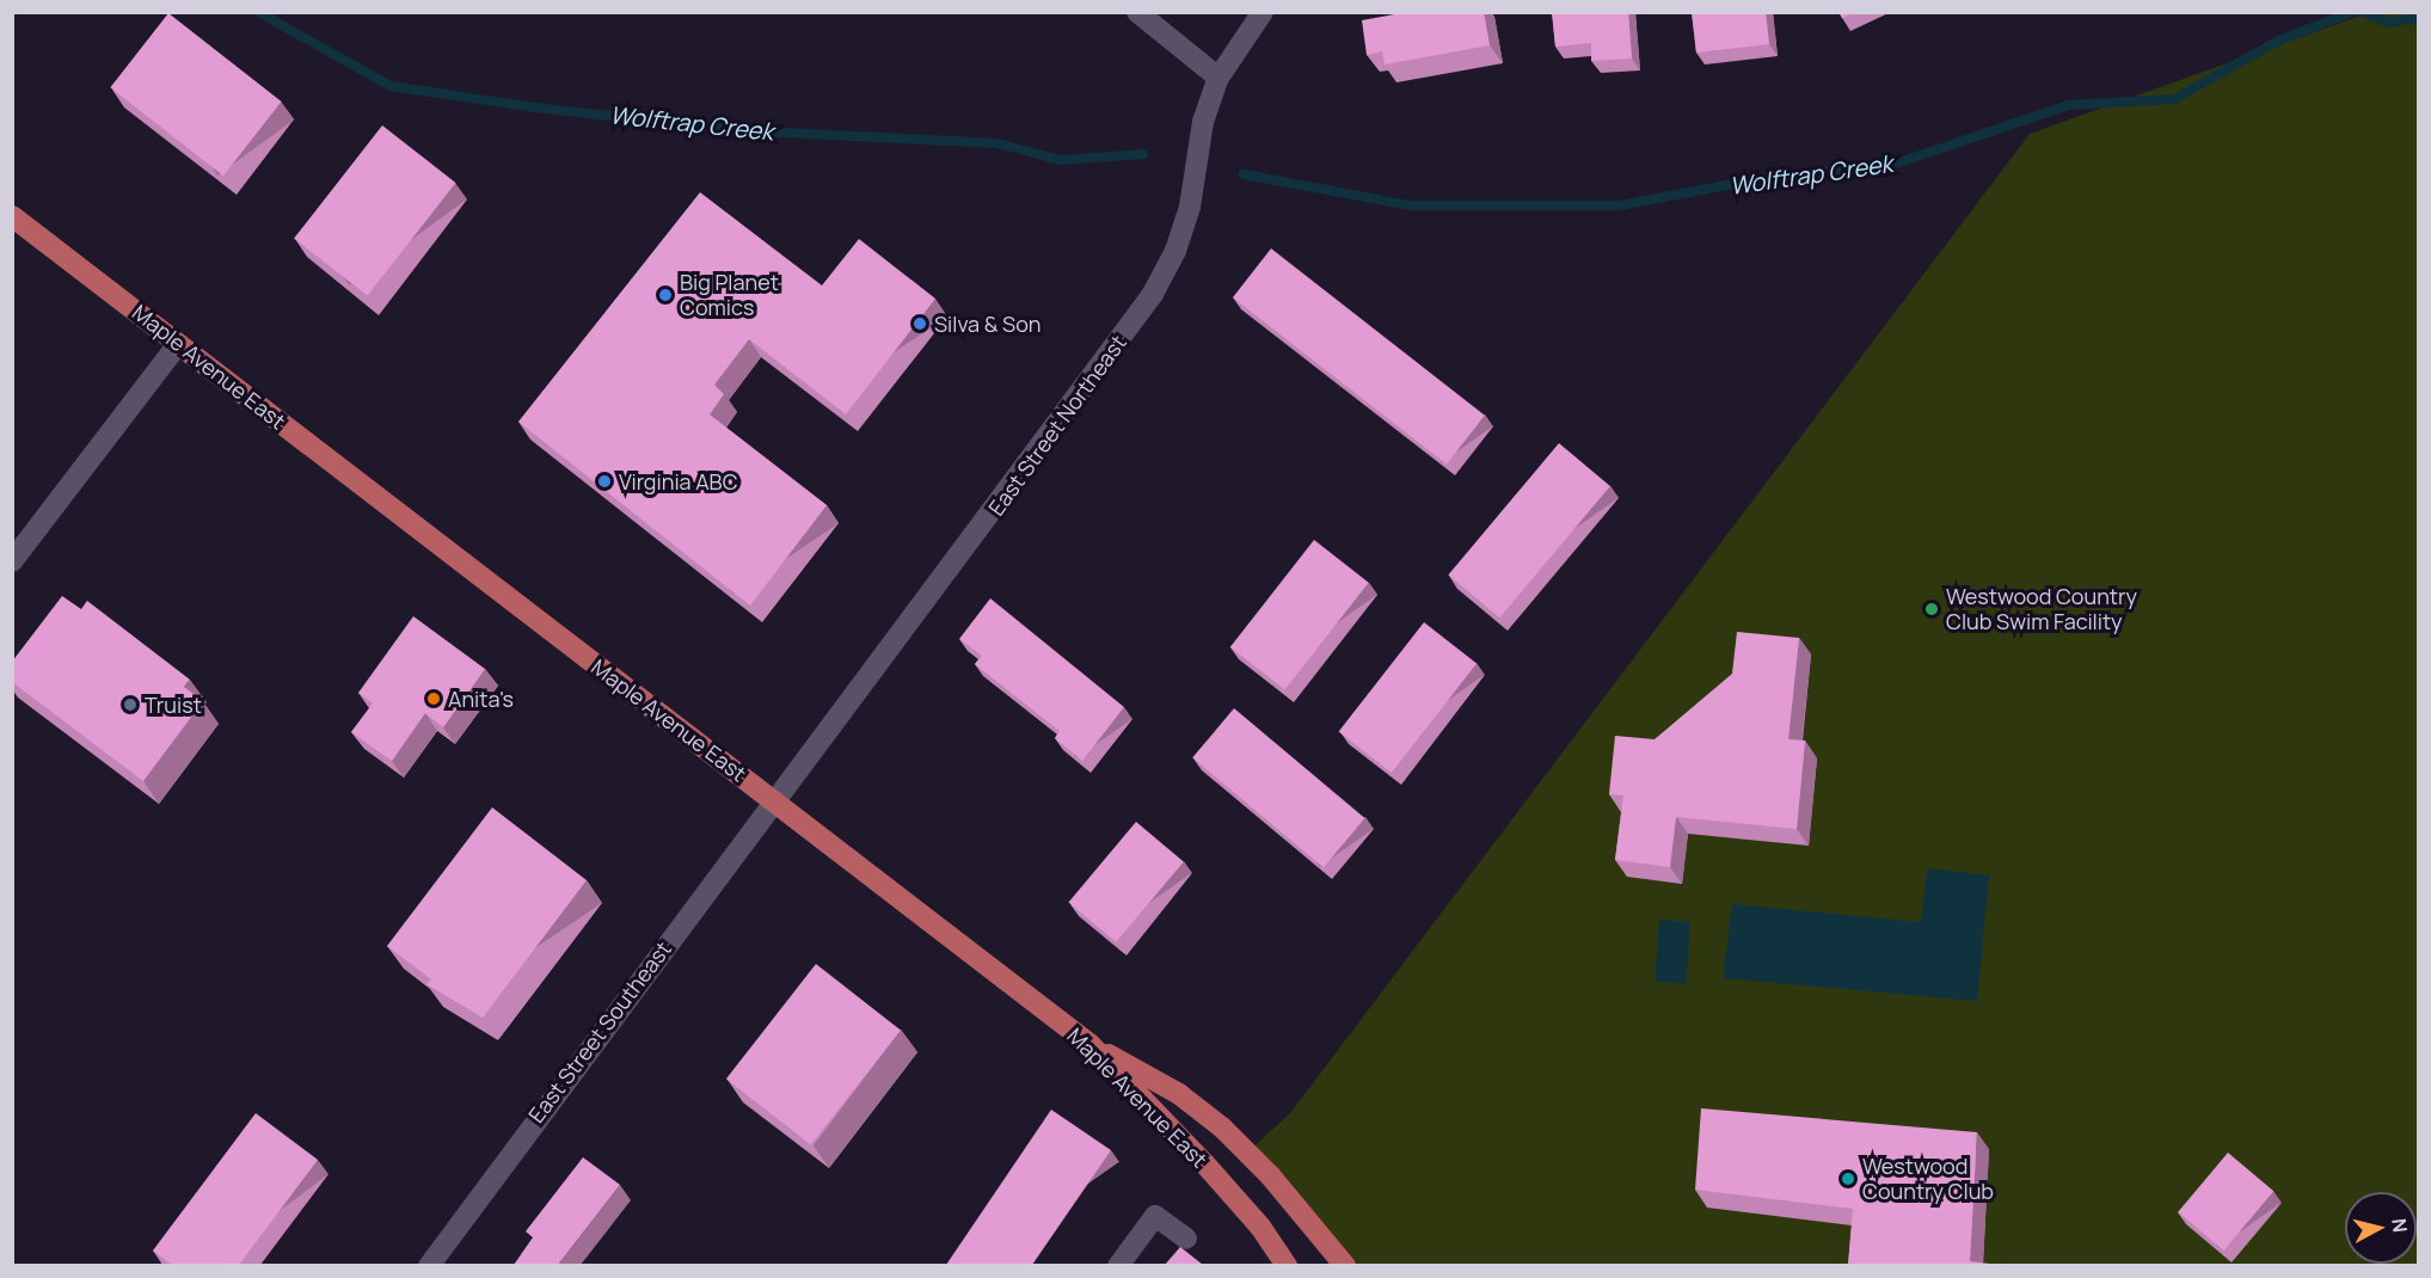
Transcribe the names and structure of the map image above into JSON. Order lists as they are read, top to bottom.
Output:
{
  "streets": {
    "main road": ["Maple Avenue East"],
    "street": ["East Street Northeast", "East Street Southeast"]
  },
  "crossings": [
    ["Maple Avenue East", "East Street Northeast"],
    ["Maple Avenue East", "East Street Southeast"],
    ["East Street Northeast", "East Street Southeast"]
  ],
  "water": ["Wolftrap Creek"],
  "places": [
    "Big Planet Comics",
    "Silva & Son",
    "Virginia ABC",
    "Westwood Country Club Swim Facility",
    "Anita's",
    "Truist",
    "Westwood Country Club"
  ],
  "north": "right"
}
